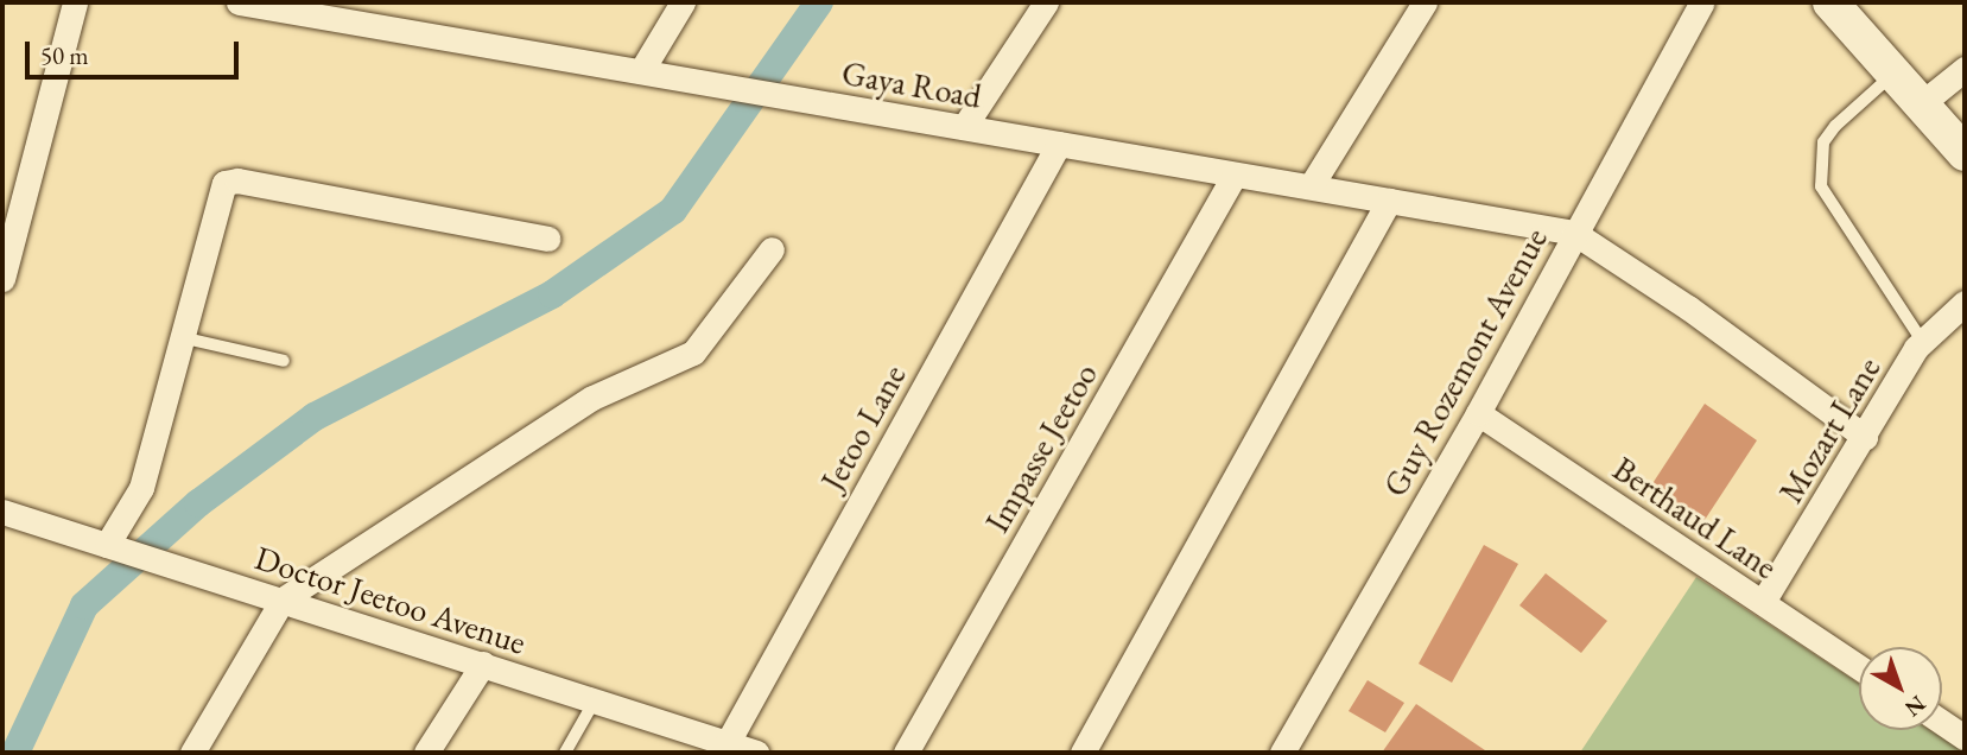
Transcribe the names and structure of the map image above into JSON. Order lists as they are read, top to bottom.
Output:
{
  "streets": {
    "street": [
      "Gaya Road",
      "Guy Rozemont Avenue",
      "Jetoo Lane",
      "Mozart Lane",
      "Impasse Jeetoo",
      "Berthaud Lane",
      "Doctor Jeetoo Avenue"
    ]
  },
  "crossings": [
    ["Gaya Road", "Guy Rozemont Avenue"],
    ["Gaya Road", "Jetoo Lane"],
    ["Gaya Road", "Impasse Jeetoo"],
    ["Guy Rozemont Avenue", "Berthaud Lane"],
    ["Jetoo Lane", "Doctor Jeetoo Avenue"],
    ["Mozart Lane", "Berthaud Lane"]
  ],
  "scale_bar": "50 m",
  "north": "bottom right"
}
